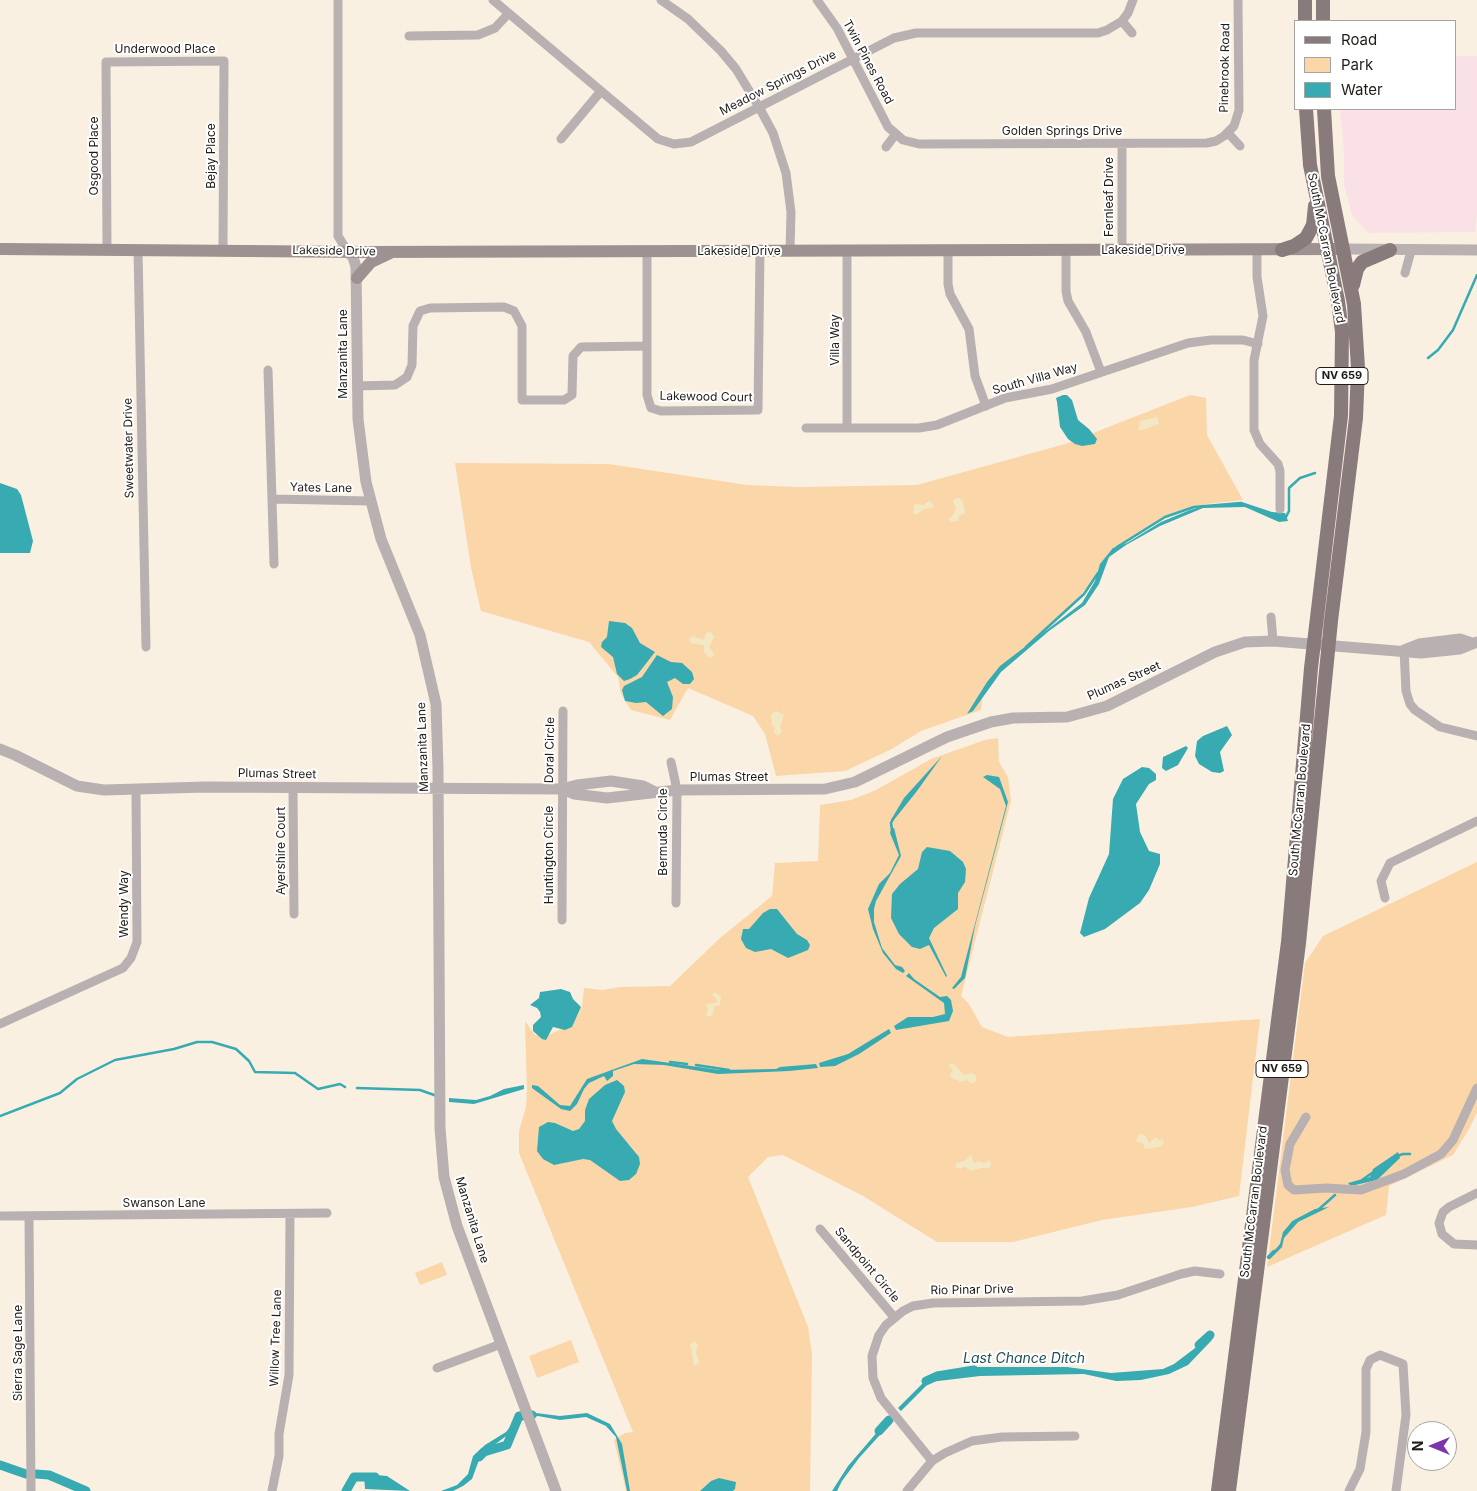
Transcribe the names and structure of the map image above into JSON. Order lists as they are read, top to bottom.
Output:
{
  "streets": {
    "main road": ["South McCarran Boulevard", "Lakeside Drive", "NV 659"],
    "street": [
      "Underwood Place",
      "Twin Pines Road",
      "Pinebrook Road",
      "Meadow Springs Drive",
      "Golden Springs Drive",
      "Osgood Place",
      "Bejay Place",
      "Fernleaf Drive",
      "Villa Way",
      "Manzanita Lane",
      "South Villa Way",
      "Lakewood Court",
      "Sweetwater Drive",
      "Yates Lane",
      "Plumas Street",
      "Doral Circle",
      "Bermuda Circle",
      "Ayershire Court",
      "Huntington Circle",
      "Wendy Way",
      "Swanson Lane",
      "Sandpoint Circle",
      "Rio Pinar Drive",
      "Willow Tree Lane",
      "Sierra Sage Lane"
    ]
  },
  "crossings": [
    ["Underwood Place", "Osgood Place"],
    ["Underwood Place", "Bejay Place"],
    ["Twin Pines Road", "Meadow Springs Drive"],
    ["Twin Pines Road", "Golden Springs Drive"],
    ["Pinebrook Road", "Golden Springs Drive"],
    ["Golden Springs Drive", "Fernleaf Drive"],
    ["Osgood Place", "Lakeside Drive"],
    ["Bejay Place", "Lakeside Drive"],
    ["Fernleaf Drive", "Lakeside Drive"],
    ["South McCarran Boulevard", "Lakeside Drive"],
    ["South McCarran Boulevard", "Plumas Street"],
    ["Lakeside Drive", "Villa Way"],
    ["Lakeside Drive", "Manzanita Lane"],
    ["Lakeside Drive", "Lakewood Court"],
    ["Lakeside Drive", "Sweetwater Drive"],
    ["Villa Way", "South Villa Way"],
    ["Manzanita Lane", "Yates Lane"],
    ["Manzanita Lane", "Plumas Street"],
    ["Plumas Street", "Doral Circle"],
    ["Plumas Street", "Bermuda Circle"],
    ["Plumas Street", "Ayershire Court"],
    ["Plumas Street", "Huntington Circle"],
    ["Plumas Street", "Wendy Way"],
    ["Doral Circle", "Huntington Circle"],
    ["Swanson Lane", "Willow Tree Lane"],
    ["Swanson Lane", "Sierra Sage Lane"],
    ["Sandpoint Circle", "Rio Pinar Drive"]
  ],
  "water": ["Last Chance Ditch"],
  "legend": ["Road", "Park", "Water"],
  "north": "left"
}
